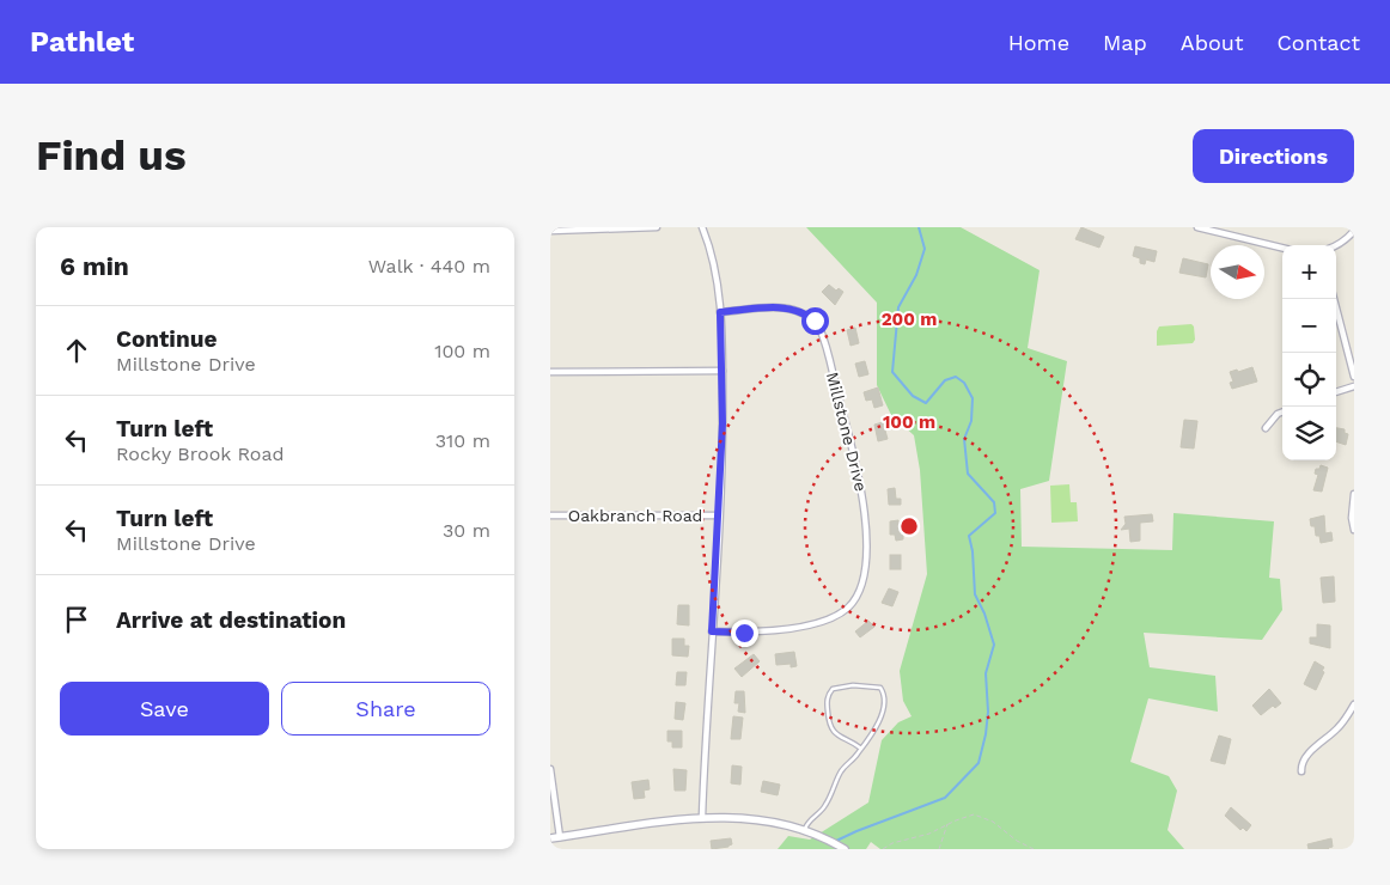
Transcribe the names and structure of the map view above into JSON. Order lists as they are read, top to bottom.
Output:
{
  "streets": {
    "street": ["Millstone Drive", "Oakbranch Road"]
  },
  "north": "right",
  "page": {
    "header": "Pathlet",
    "nav": [
      "Home",
      "Map",
      "About",
      "Contact"
    ],
    "buttons": [
      "Directions",
      ["Save", "Share"]
    ],
    "title": "Find us",
    "heading": ["6 min", "Walk · 440 m"],
    "map_buttons": ["+", "−"],
    "list": [
      ["Continue", "Millstone Drive", "100 m"],
      ["Turn left", "Rocky Brook Road", "310 m"],
      ["Turn left", "Millstone Drive", "30 m"],
      "Arrive at destination"
    ]
  },
  "rings": ["200 m", "100 m"]
}
